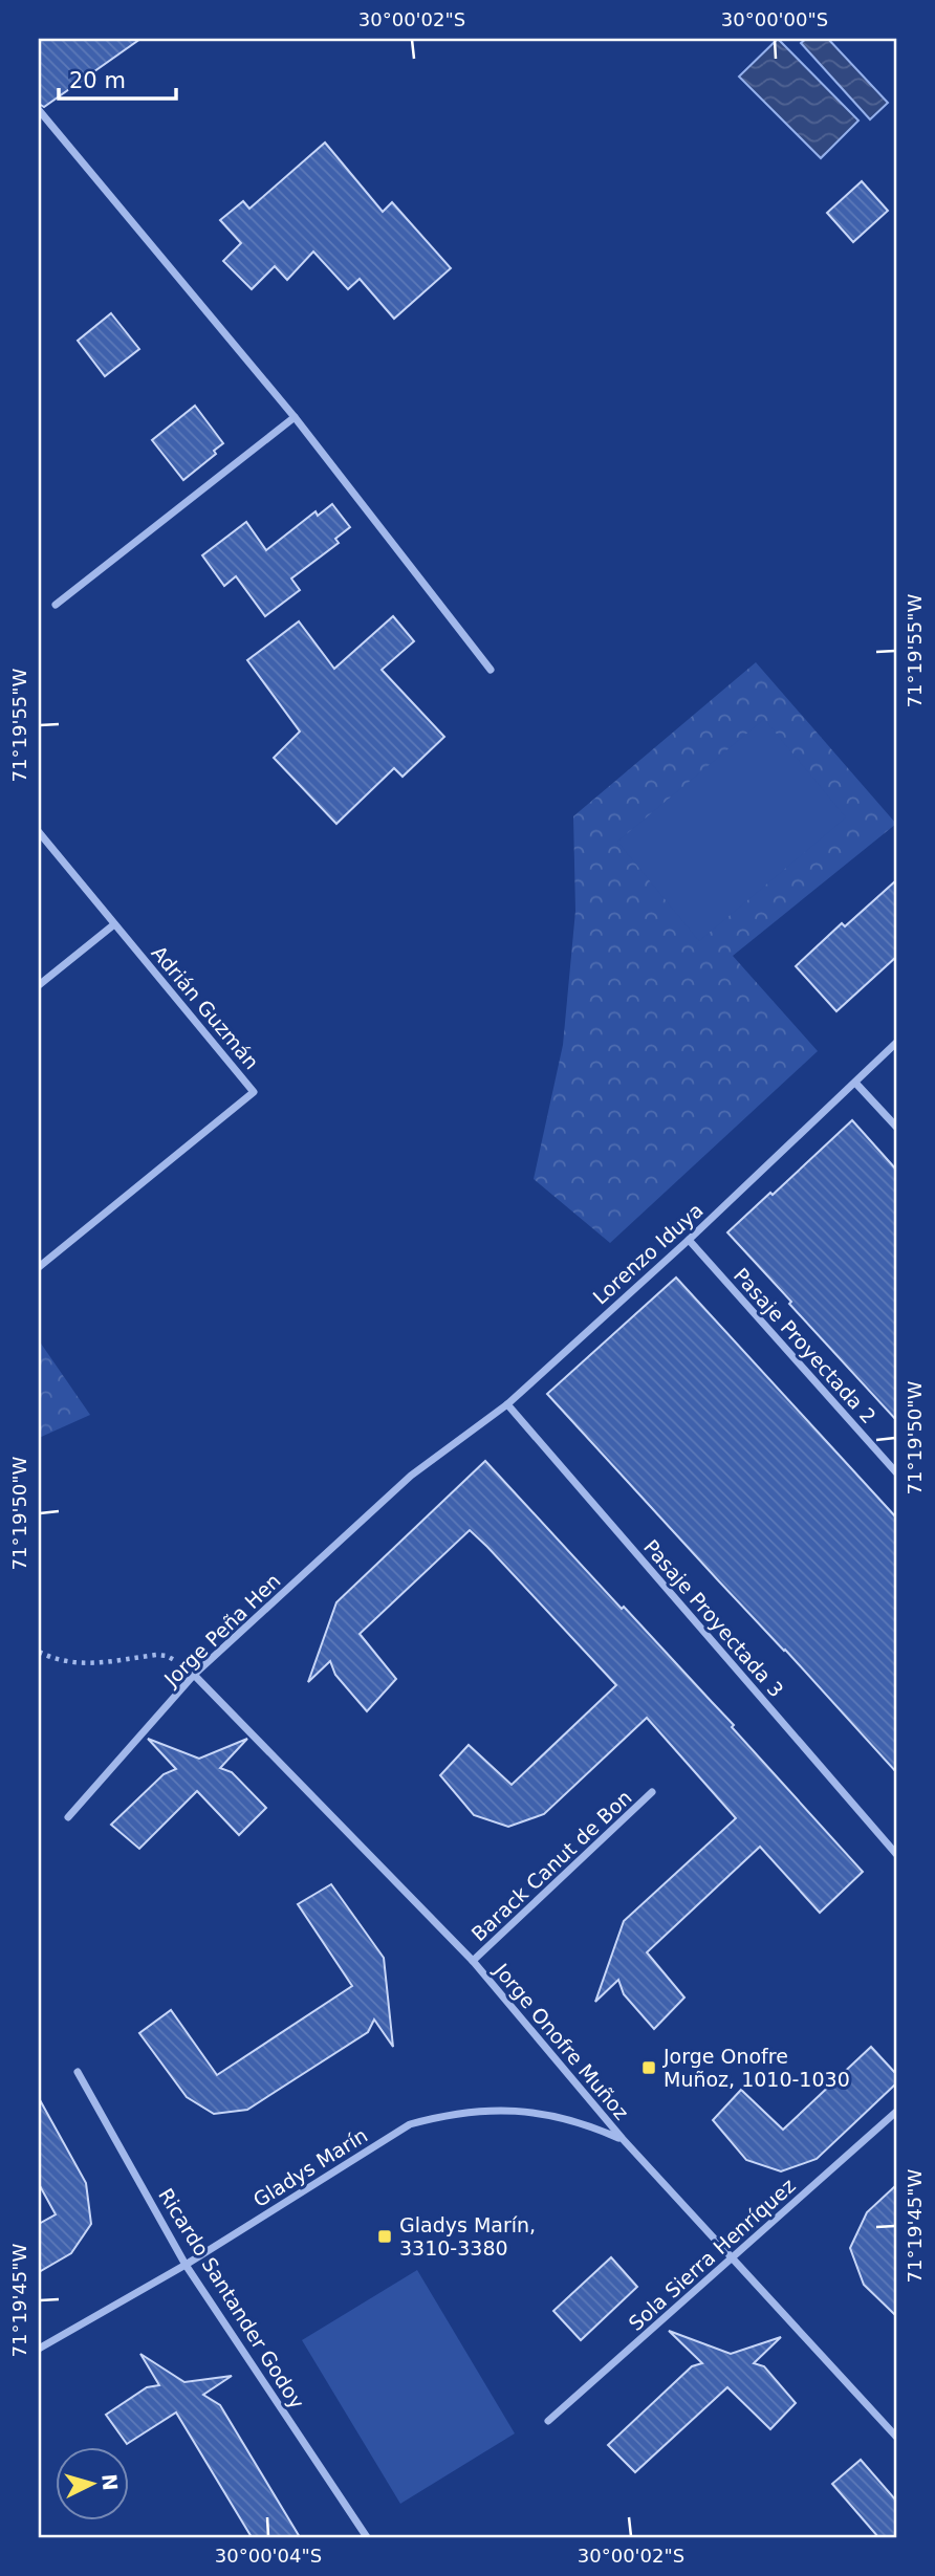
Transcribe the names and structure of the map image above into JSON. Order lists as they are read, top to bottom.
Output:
{
  "streets": {
    "street": [
      "Adrián Guzmán",
      "Lorenzo Iduya",
      "Pasaje Proyectada 2",
      "Pasaje Proyectada 3",
      "Jorge Peña Hen",
      "Barack Canut de Bon",
      "Jorge Onofre Muñoz",
      "Gladys Marín",
      "Sola Sierra Henríquez",
      "Ricardo Santander Godoy"
    ]
  },
  "crossings": [
    ["Lorenzo Iduya", "Pasaje Proyectada 2"],
    ["Lorenzo Iduya", "Pasaje Proyectada 3"],
    ["Lorenzo Iduya", "Jorge Peña Hen"],
    ["Jorge Peña Hen", "Jorge Onofre Muñoz"],
    ["Barack Canut de Bon", "Jorge Onofre Muñoz"],
    ["Jorge Onofre Muñoz", "Gladys Marín"],
    ["Jorge Onofre Muñoz", "Sola Sierra Henríquez"],
    ["Gladys Marín", "Ricardo Santander Godoy"]
  ],
  "places": {
    "transit": ["Jorge Onofre Muñoz, 1010-1030", "Gladys Marín, 3310-3380"]
  },
  "scale_bar": "20 m",
  "north": "right",
  "coordinates": [
    "30°00'02\"S",
    "30°00'00\"S",
    "71°19'55\"W",
    "71°19'50\"W",
    "71°19'45\"W",
    "30°00'04\"S"
  ]
}
